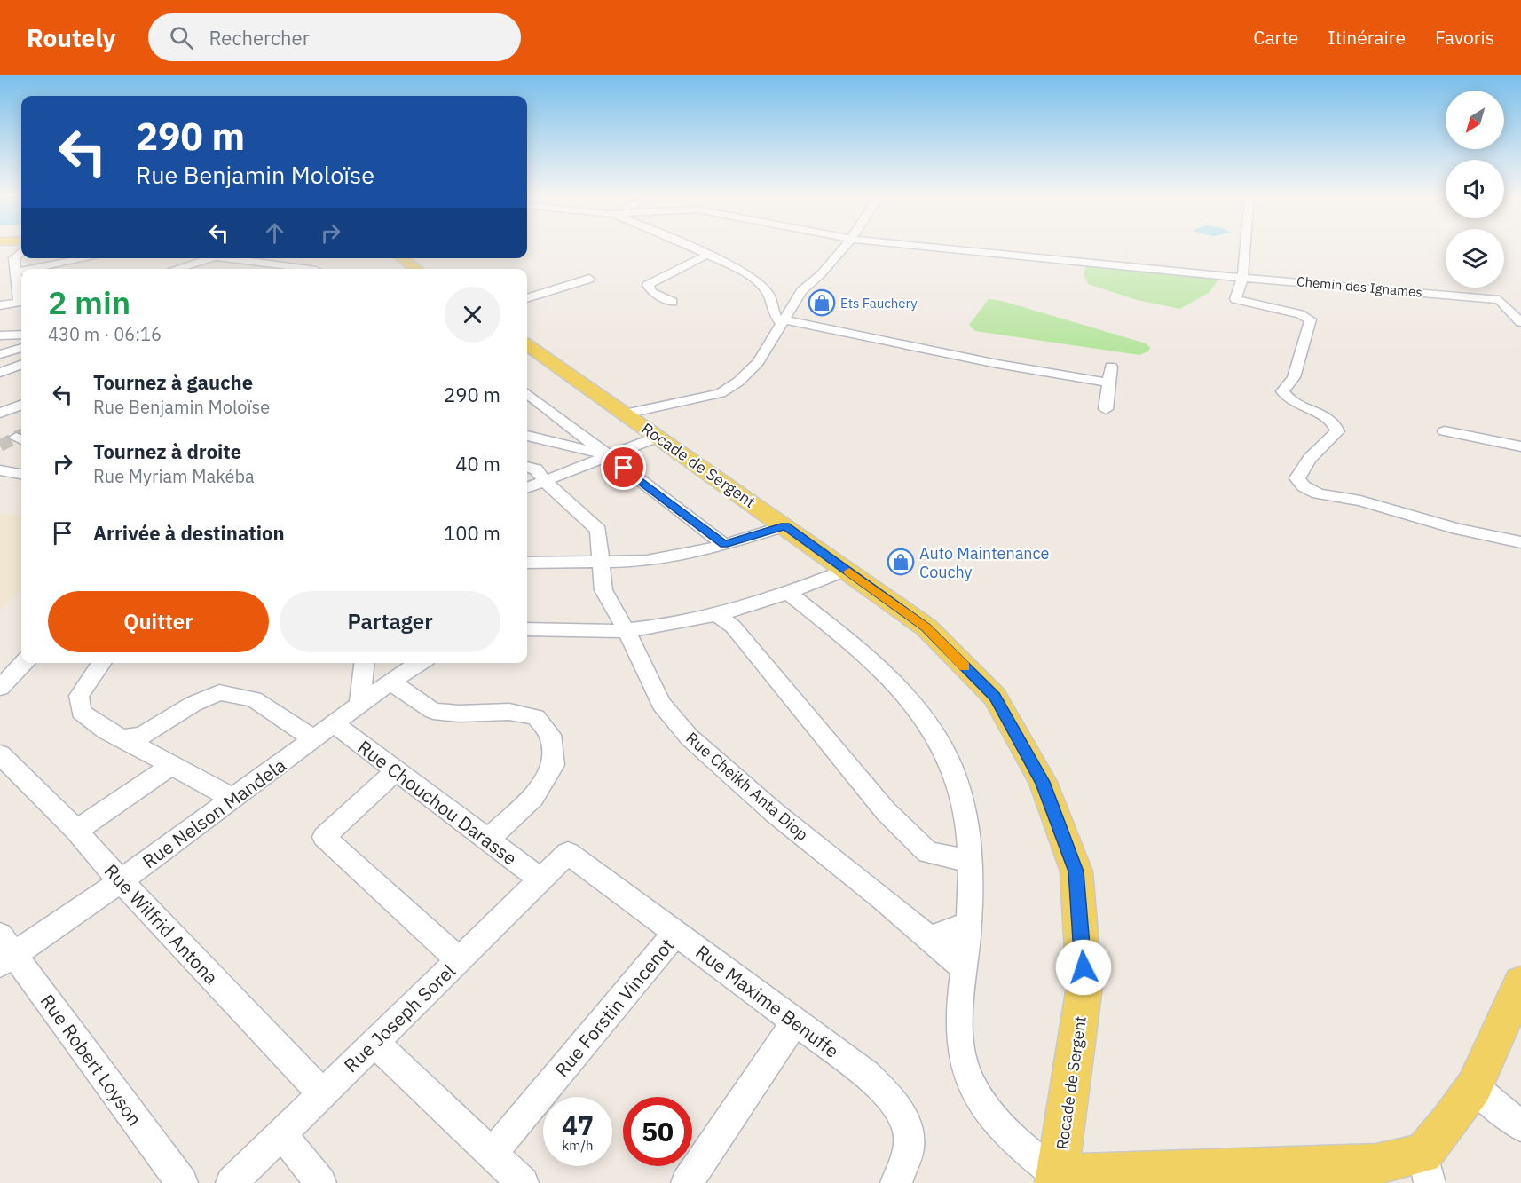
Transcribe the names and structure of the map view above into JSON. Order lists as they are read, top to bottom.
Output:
{
  "streets": {
    "main road": ["Rocade de Sergent"],
    "street": [
      "Chemin des Ignames",
      "Rue Cheikh Anta Diop",
      "Rue Chouchou Darasse",
      "Rue Nelson Mandela",
      "Rue Wilfrid Antona",
      "Rue Maxime Benuffe",
      "Rue Forstin Vincenot",
      "Rue Joseph Sorel",
      "Rue Robert Loyson"
    ]
  },
  "crossings": [
    ["Rue Chouchou Darasse", "Rue Nelson Mandela"],
    ["Rue Chouchou Darasse", "Rue Joseph Sorel"],
    ["Rue Nelson Mandela", "Rue Wilfrid Antona"],
    ["Rue Nelson Mandela", "Rue Robert Loyson"],
    ["Rue Wilfrid Antona", "Rue Joseph Sorel"],
    ["Rue Maxime Benuffe", "Rue Forstin Vincenot"],
    ["Rue Maxime Benuffe", "Rue Joseph Sorel"]
  ],
  "places": {
    "shop": ["Ets Fauchery", "Auto Maintenance Couchy"]
  },
  "north": "bottom left",
  "page": {
    "header": "Routely",
    "search": "Rechercher",
    "nav": ["Carte", "Itinéraire", "Favoris"],
    "turn": ["290 m", "Rue Benjamin Moloïse"],
    "heading": ["2 min", "430 m · 06:16"],
    "list": [
      {
        "name": "Tournez à gauche",
        "note": "Rue Benjamin Moloïse",
        "value": "290 m"
      },
      {
        "name": "Tournez à droite",
        "note": "Rue Myriam Makéba",
        "value": "40 m"
      },
      {
        "name": "Arrivée à destination",
        "value": "100 m"
      }
    ],
    "buttons": ["Quitter", "Partager"],
    "speed": "47 km/h",
    "limit": "50"
  }
}
